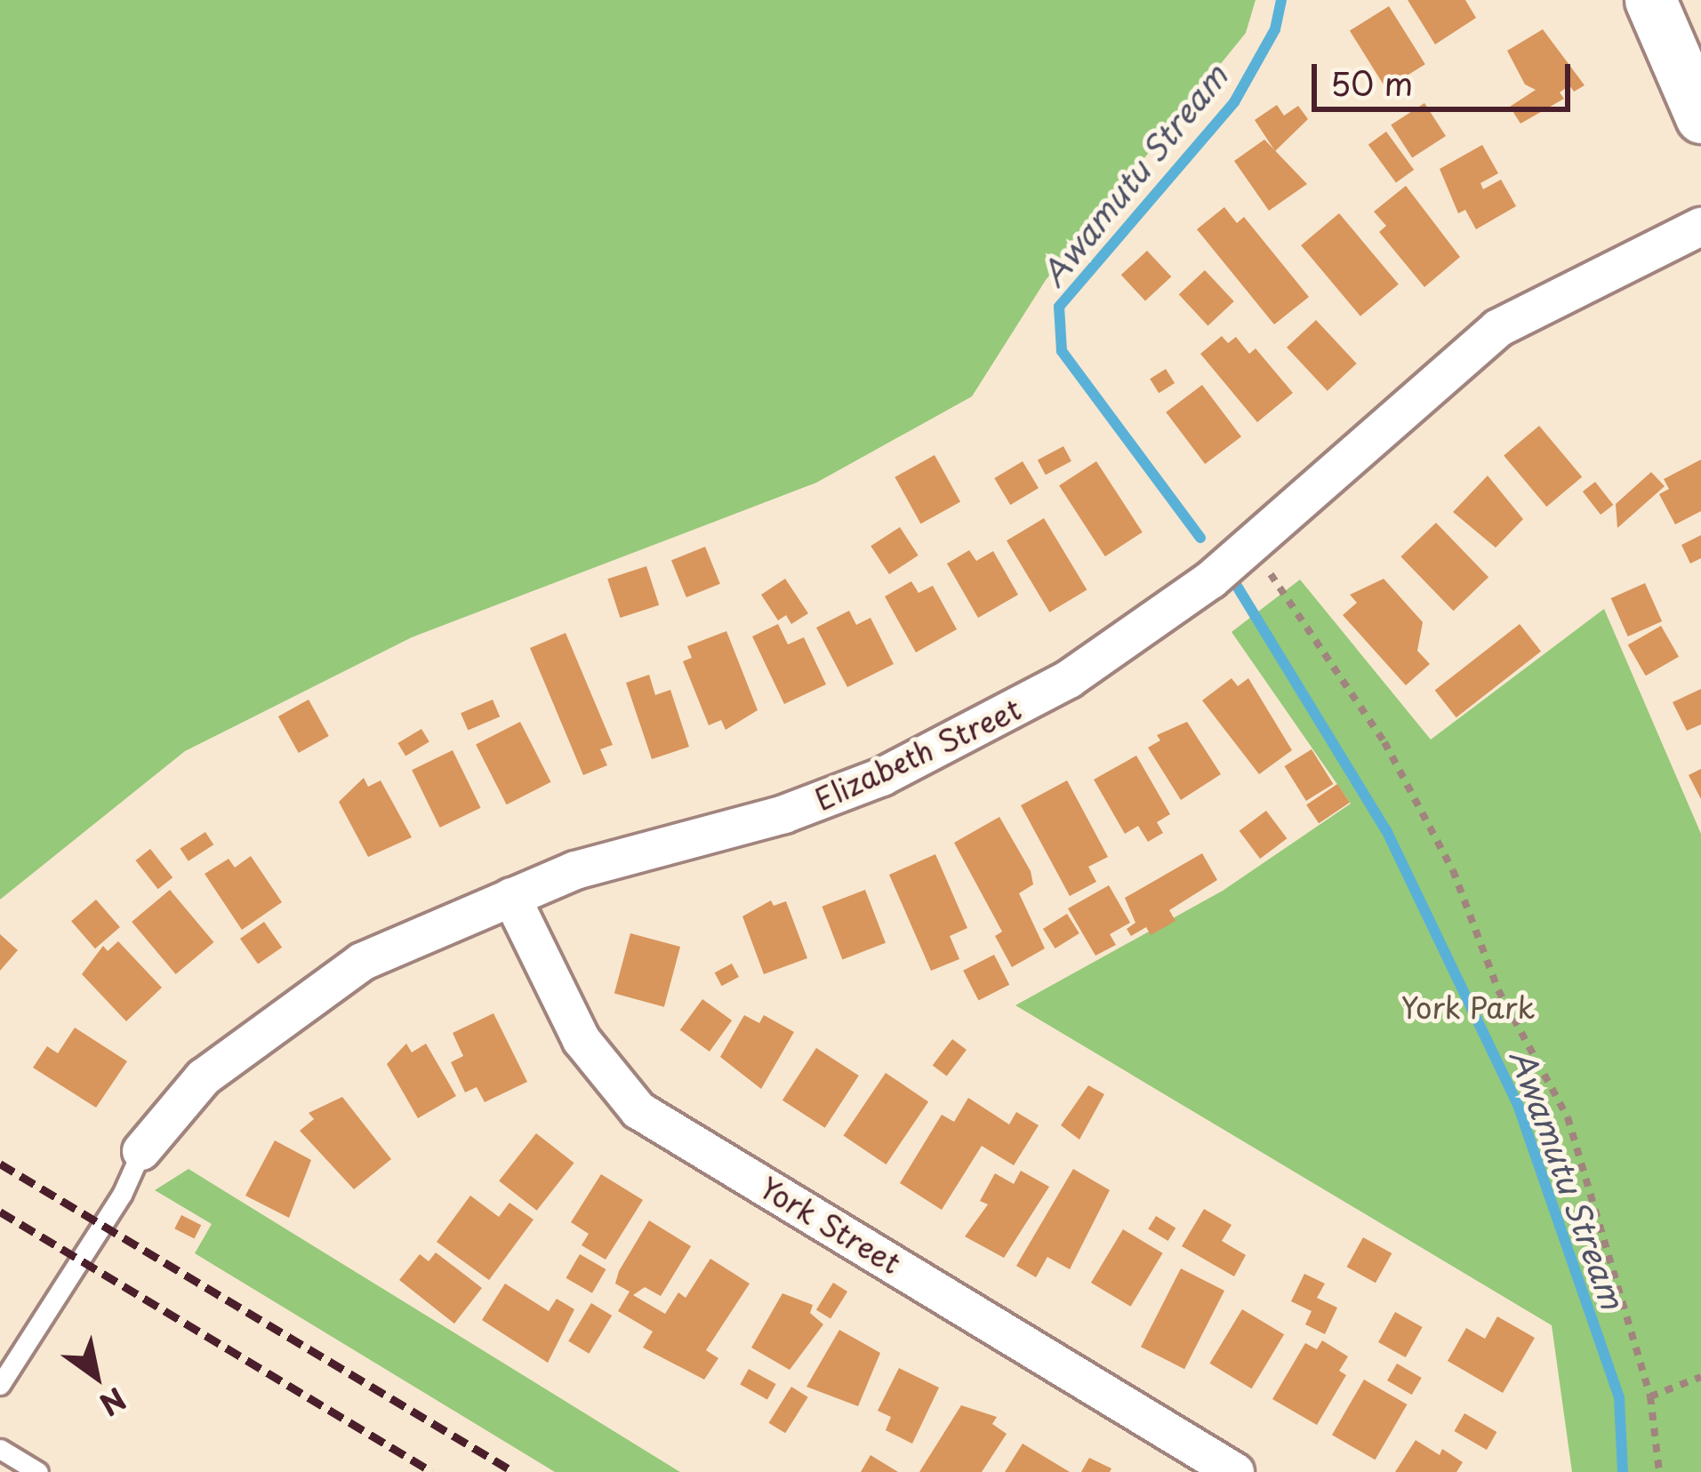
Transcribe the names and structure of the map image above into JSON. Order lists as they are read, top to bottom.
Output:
{
  "streets": {
    "street": ["Elizabeth Street", "York Street"]
  },
  "crossings": [
    ["Elizabeth Street", "York Street"]
  ],
  "water": ["Awamutu Stream"],
  "parks": ["York Park"],
  "scale_bar": "50 m",
  "north": "bottom right"
}
